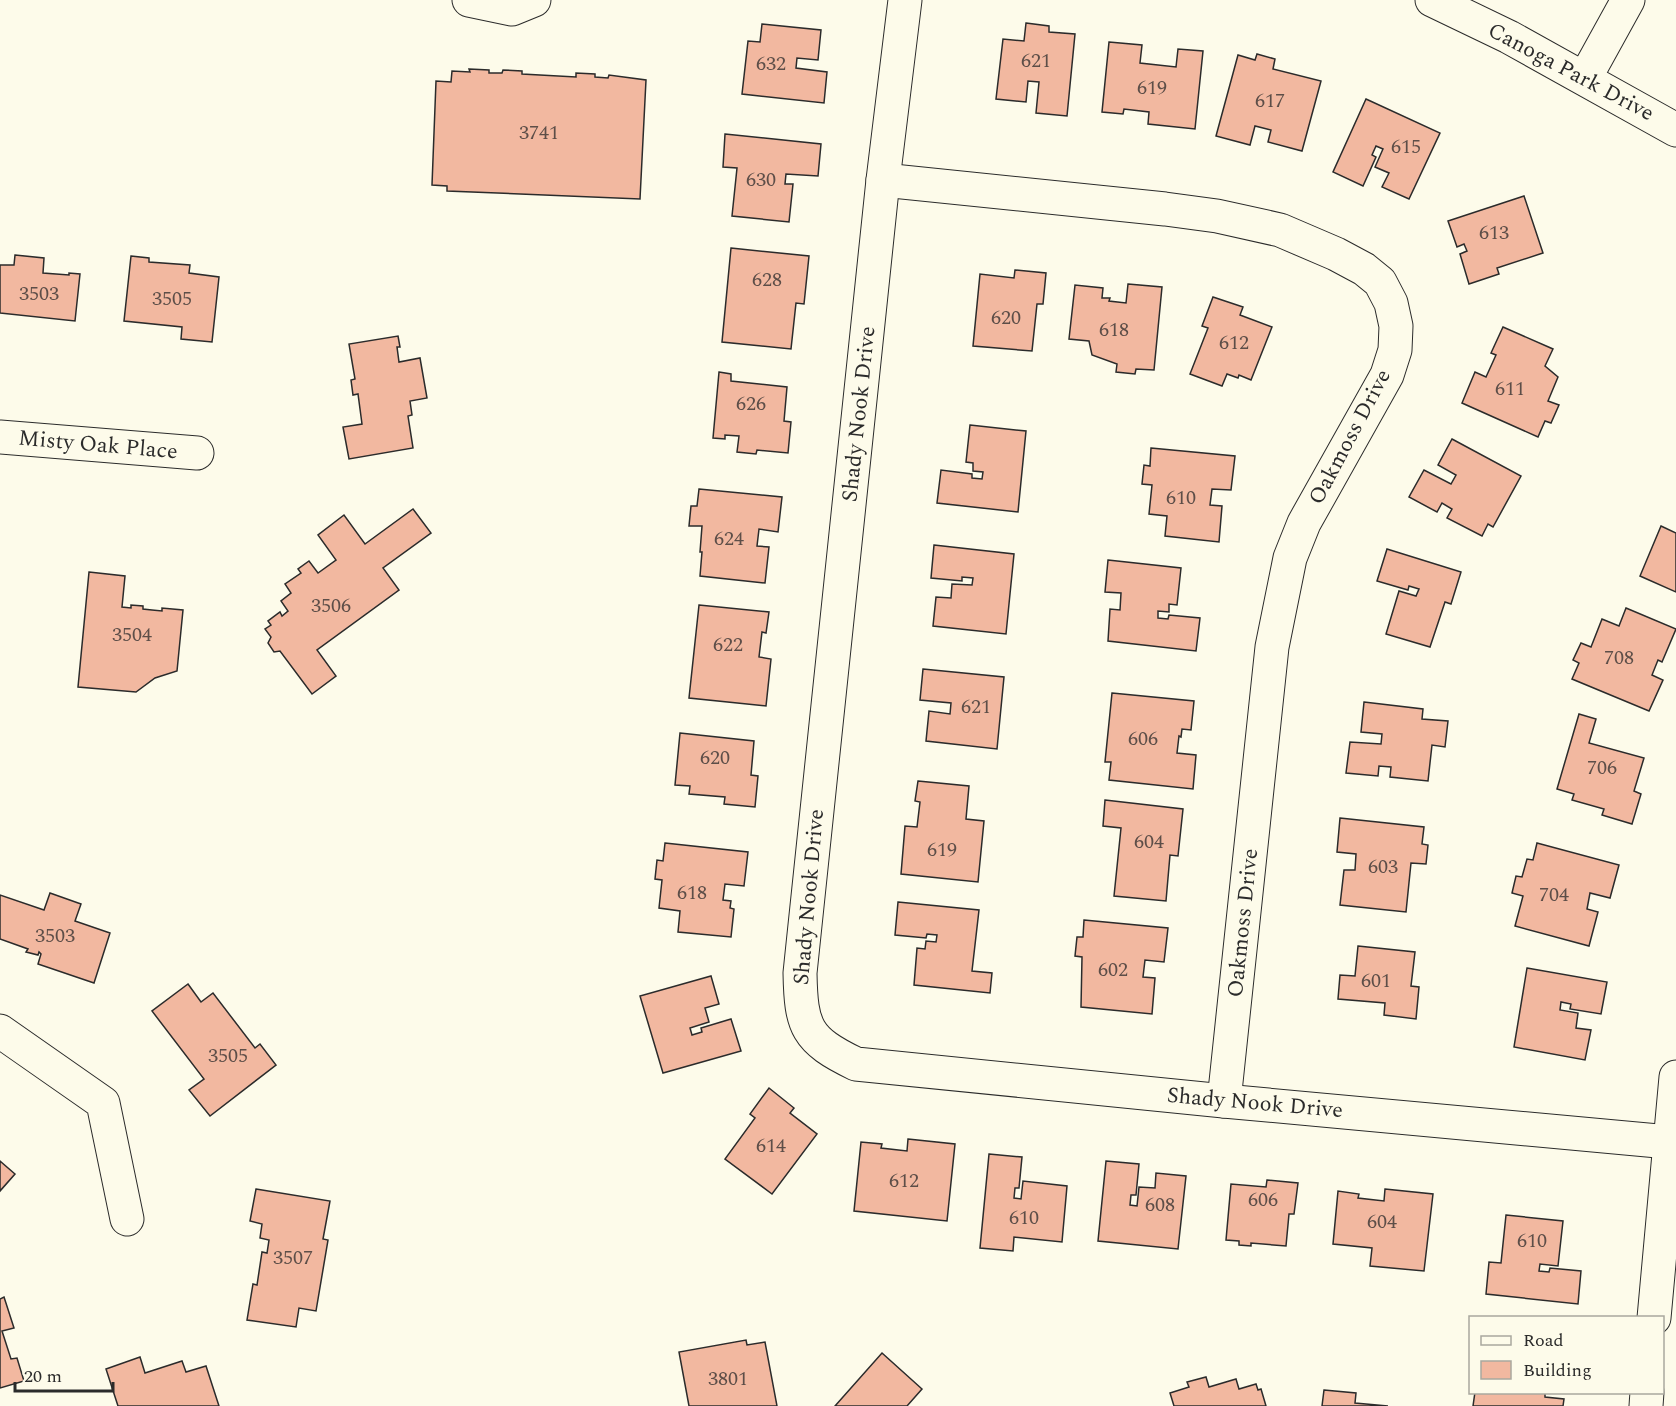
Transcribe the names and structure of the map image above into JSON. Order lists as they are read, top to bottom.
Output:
{
  "streets": {
    "street": [
      "Canoga Park Drive",
      "Shady Nook Drive",
      "Oakmoss Drive",
      "Misty Oak Place"
    ]
  },
  "crossings": [
    ["Shady Nook Drive", "Oakmoss Drive"]
  ],
  "house_numbers": [
    "621",
    "632",
    "619",
    "617",
    "3741",
    "615",
    "630",
    "613",
    "628",
    "3503",
    "3505",
    "620",
    "618",
    "612",
    "611",
    "626",
    "610",
    "624",
    "3506",
    "3504",
    "622",
    "708",
    "621",
    "606",
    "620",
    "706",
    "604",
    "619",
    "603",
    "618",
    "704",
    "3503",
    "602",
    "601",
    "3505",
    "614",
    "612",
    "606",
    "608",
    "610",
    "604",
    "610",
    "3507",
    "3801"
  ],
  "legend": ["Road", "Building"],
  "scale_bar": "20 m"
}
